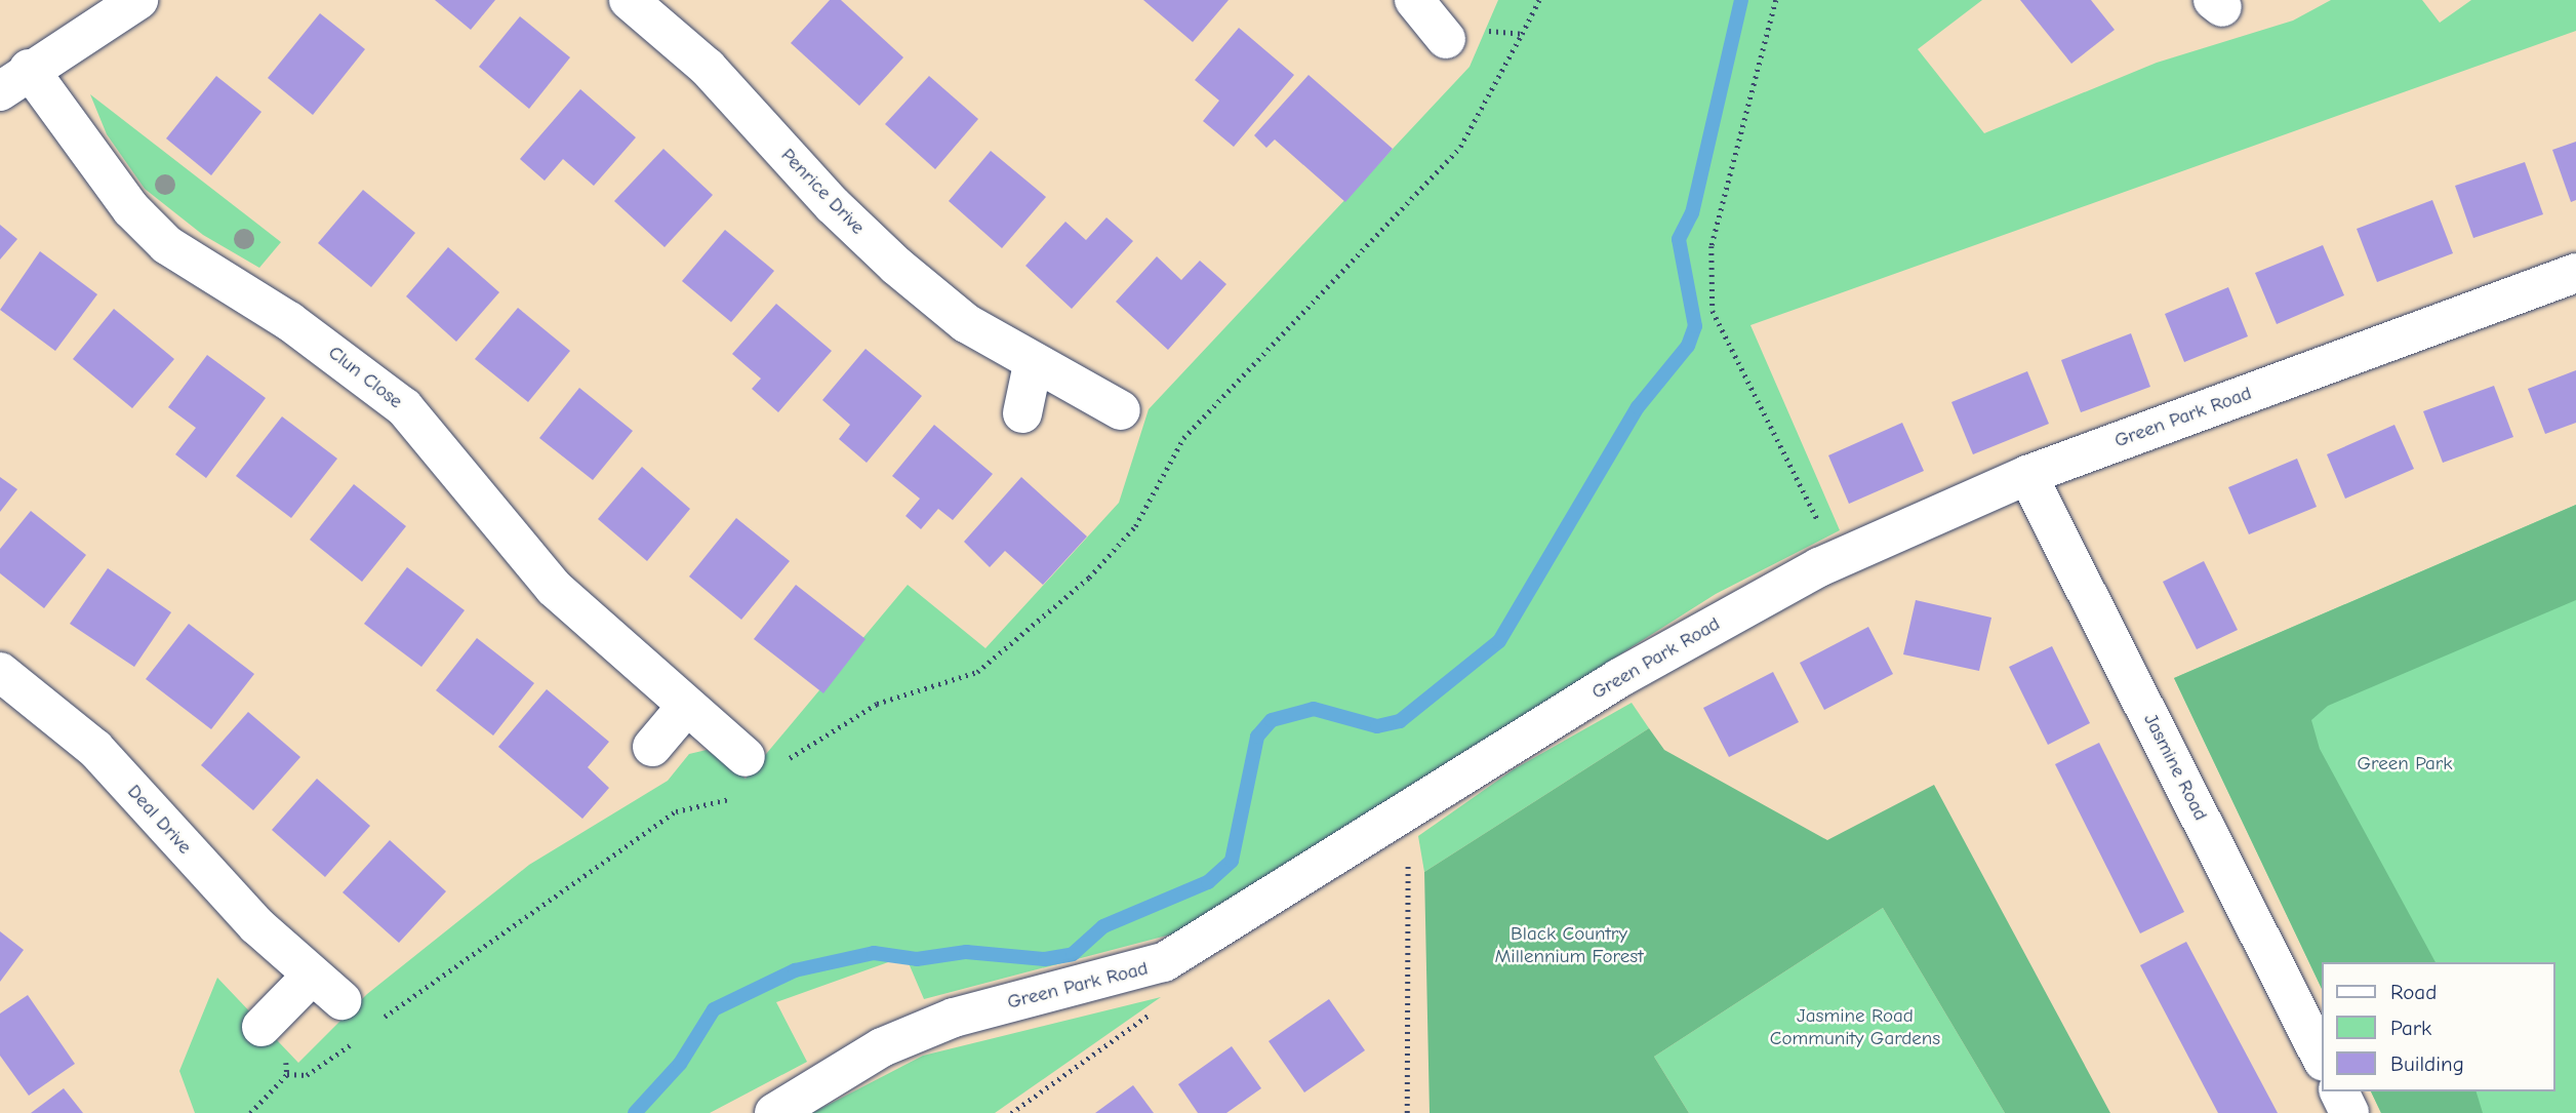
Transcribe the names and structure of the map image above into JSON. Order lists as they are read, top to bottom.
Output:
{
  "streets": {
    "street": [
      "Penrice Drive",
      "Clun Close",
      "Green Park Road",
      "Jasmine Road",
      "Deal Drive"
    ]
  },
  "crossings": [
    ["Green Park Road", "Jasmine Road"]
  ],
  "parks": ["Green Park", "Black Country Millennium Forest", "Jasmine Road Community Gardens"],
  "legend": ["Road", "Park", "Building"]
}
